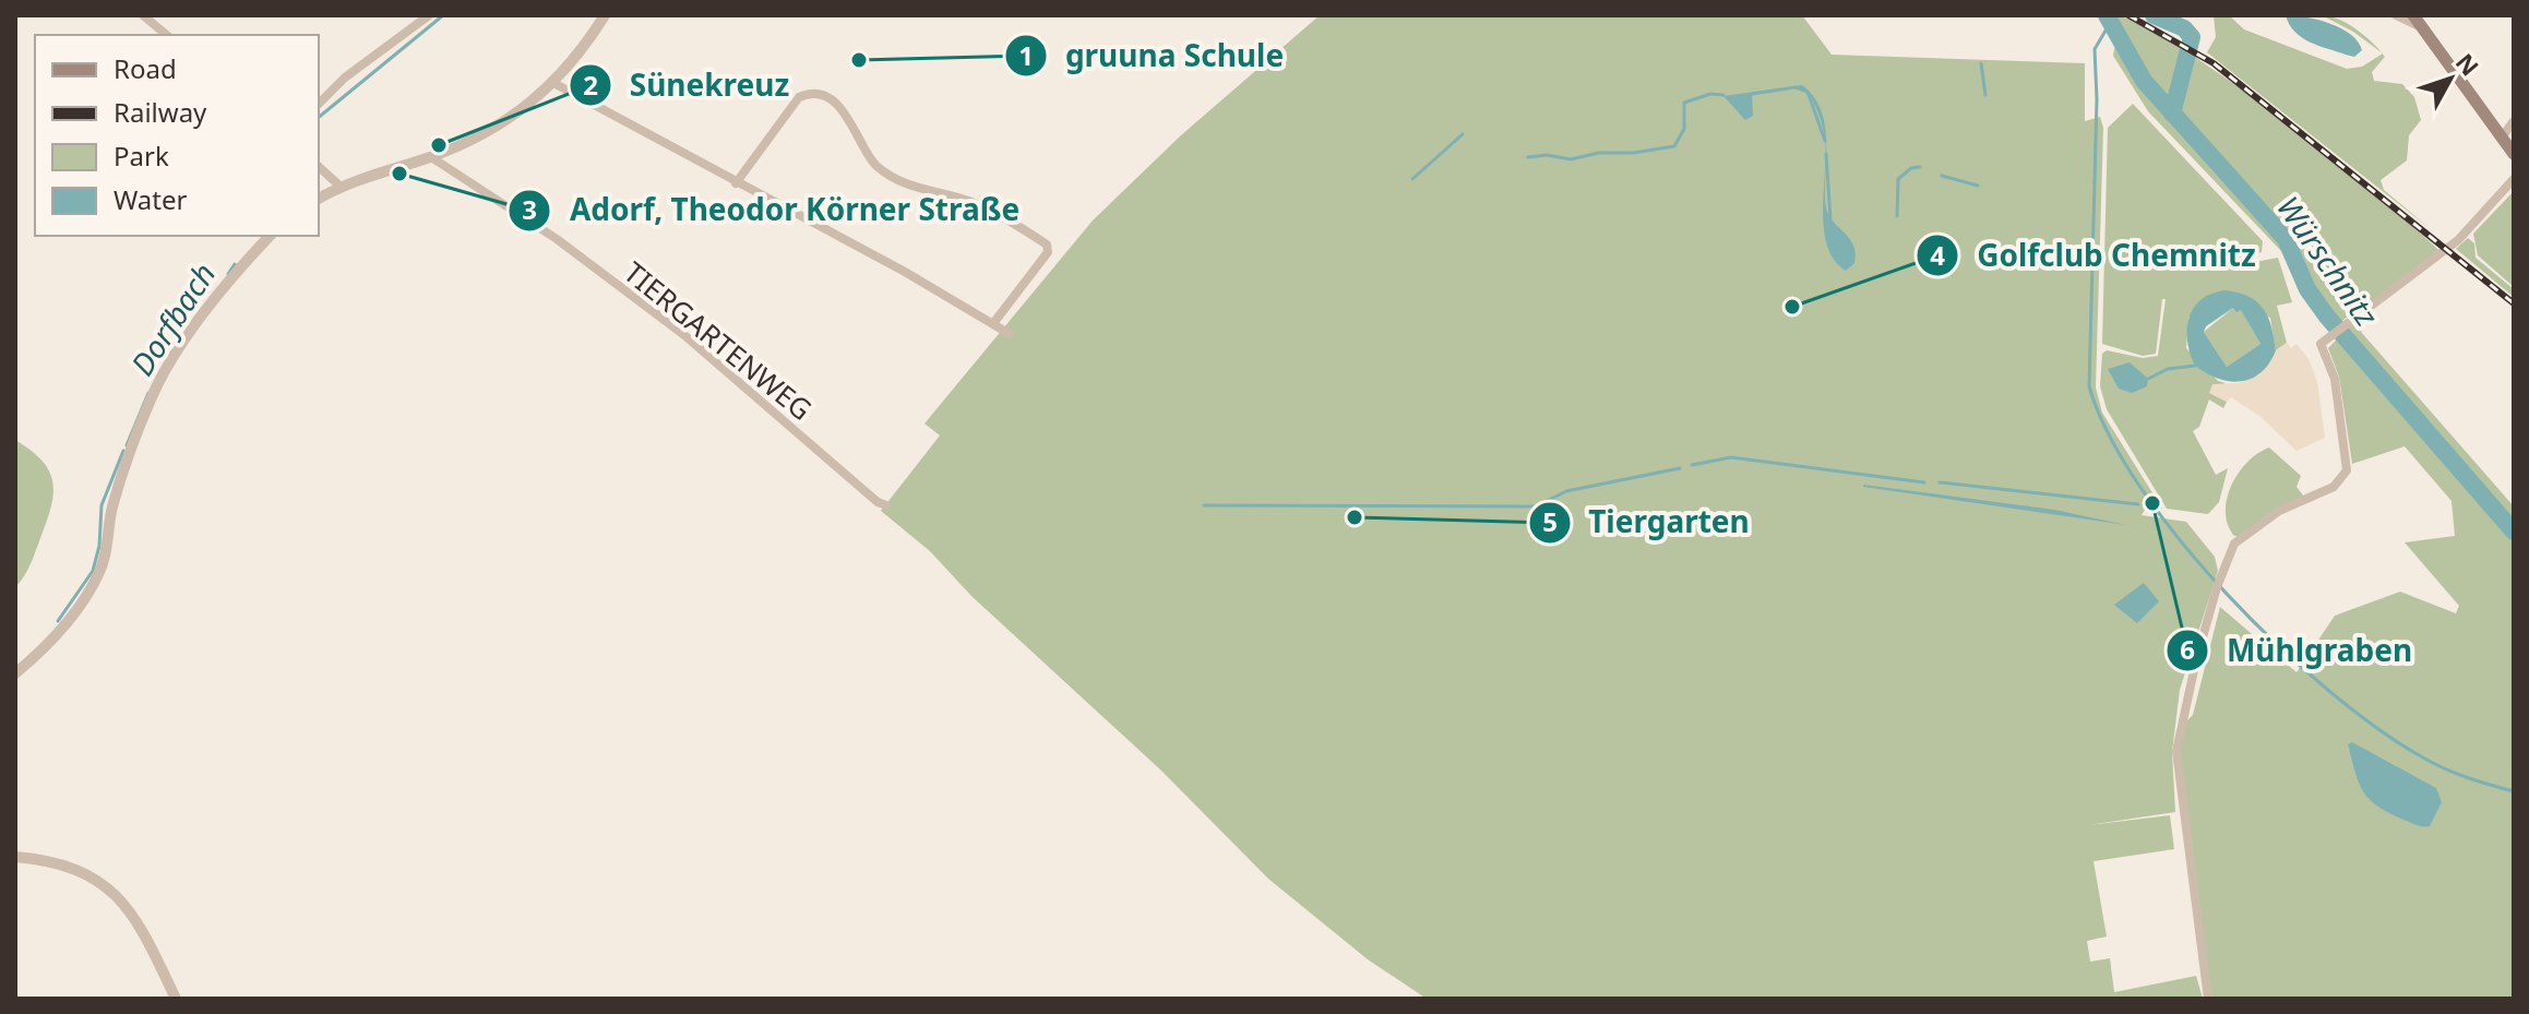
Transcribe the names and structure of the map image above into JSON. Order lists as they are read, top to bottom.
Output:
{
  "streets": {
    "street": ["TIERGARTENWEG"]
  },
  "water": ["Würschnitz", "Dorfbach"],
  "places": [
    "gruuna Schule",
    "Sünekreuz",
    "Adorf, Theodor Körner Straße",
    "Golfclub Chemnitz",
    "Mühlgraben",
    "Tiergarten"
  ],
  "legend": [
    "Road",
    "Railway",
    "Park",
    "Water"
  ],
  "north": "top right"
}
